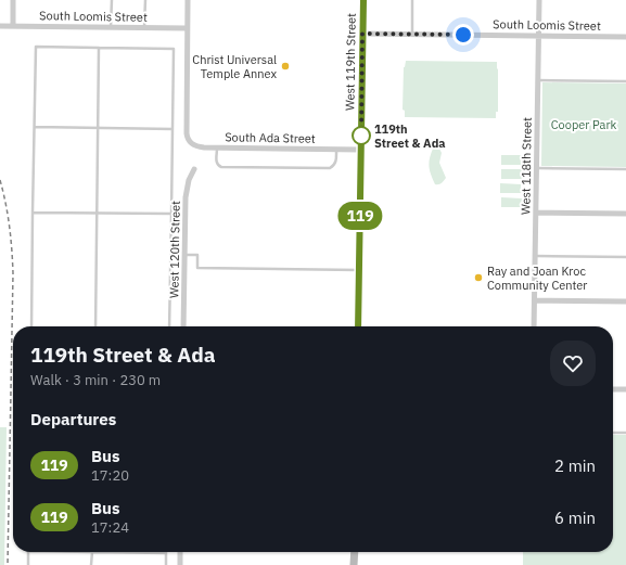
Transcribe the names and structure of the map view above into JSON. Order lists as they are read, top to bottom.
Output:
{
  "streets": {
    "street": [
      "South Loomis Street",
      "West 119th Street",
      "South Ada Street",
      "West 118th Street",
      "West 120th Street"
    ]
  },
  "crossings": [
    ["South Loomis Street", "West 119th Street"],
    ["South Loomis Street", "South Ada Street"],
    ["South Loomis Street", "West 118th Street"],
    ["West 119th Street", "South Ada Street"]
  ],
  "parks": ["Cooper Park"],
  "places": ["Christ Universal Temple Annex", "119th Street & Ada", "Ray and Joan Kroc Community Center"],
  "lines": ["bus line 119"],
  "page": {
    "on_map": "119",
    "heading": [
      ["119th Street & Ada", "Walk · 3 min · 230 m"],
      "Departures"
    ],
    "list": [
      {
        "mark": "119",
        "name": "Bus",
        "note": "17:20",
        "value": "2 min"
      },
      {
        "mark": "119",
        "name": "Bus",
        "note": "17:24",
        "value": "6 min"
      }
    ]
  }
}
